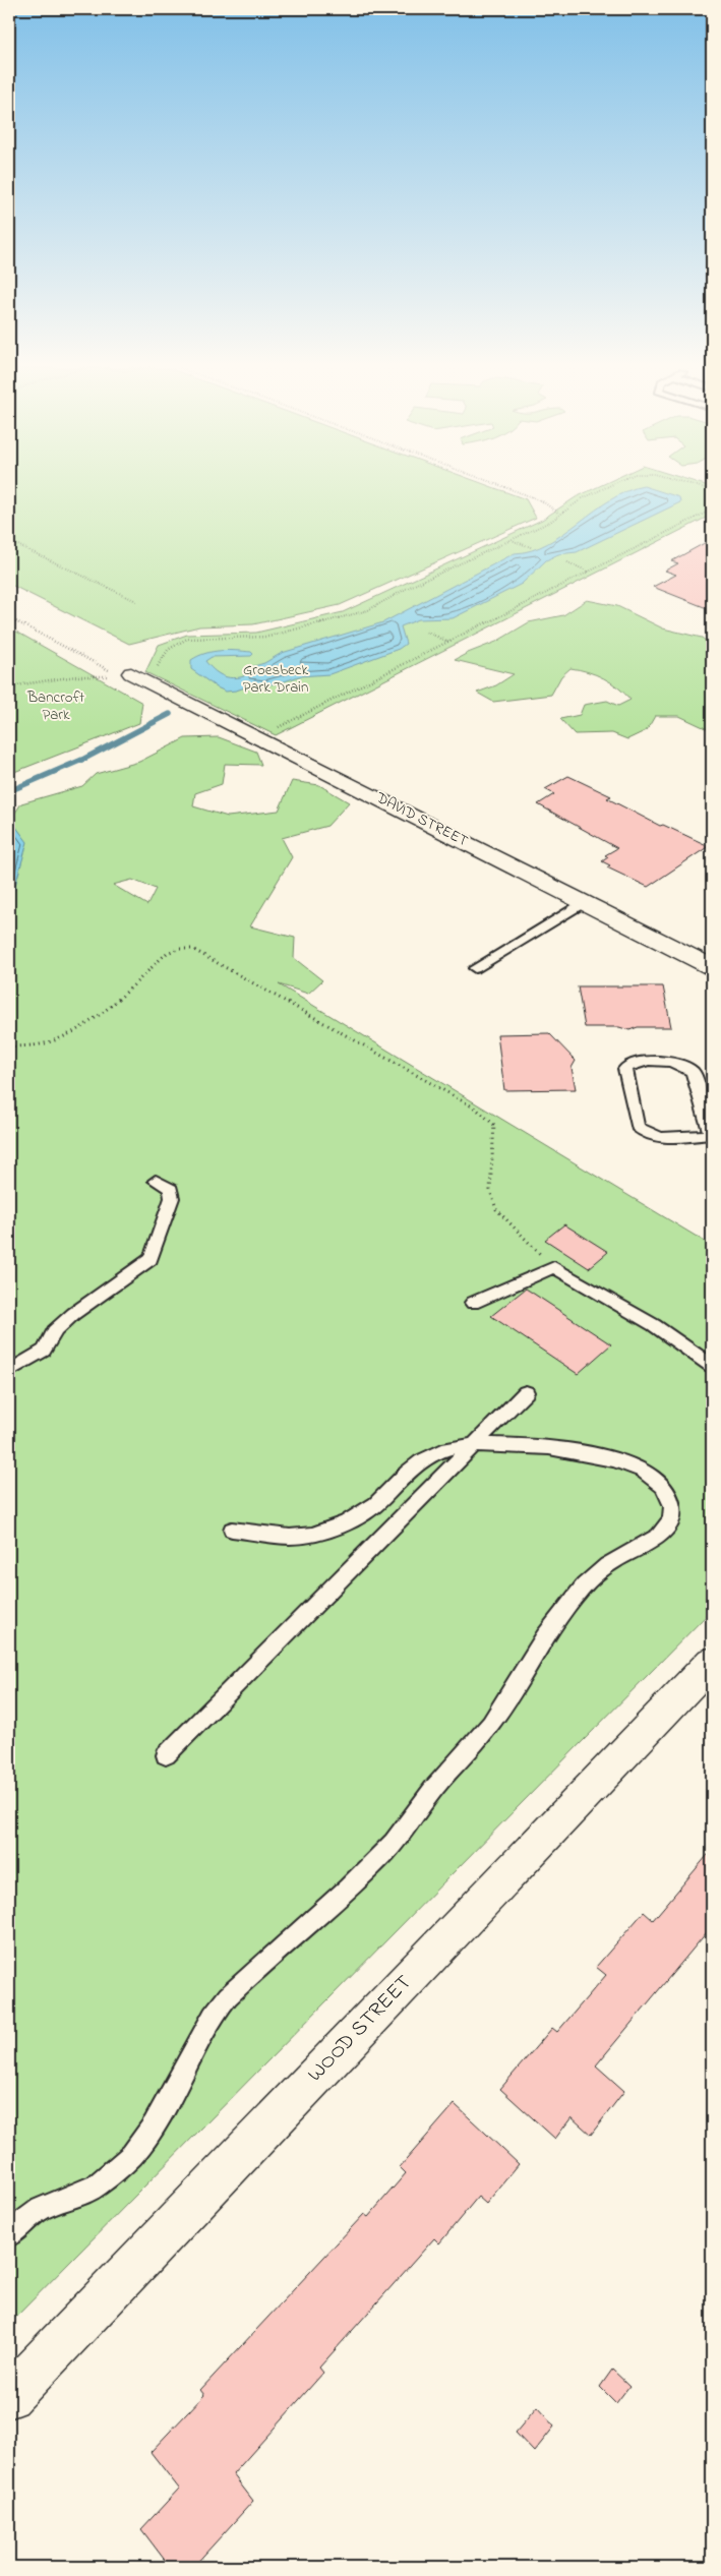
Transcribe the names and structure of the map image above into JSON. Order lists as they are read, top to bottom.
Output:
{
  "streets": {
    "street": ["DAVID STREET", "WOOD STREET"]
  },
  "parks": ["Groesbeck Park Drain", "Bancroft Park"]
}
